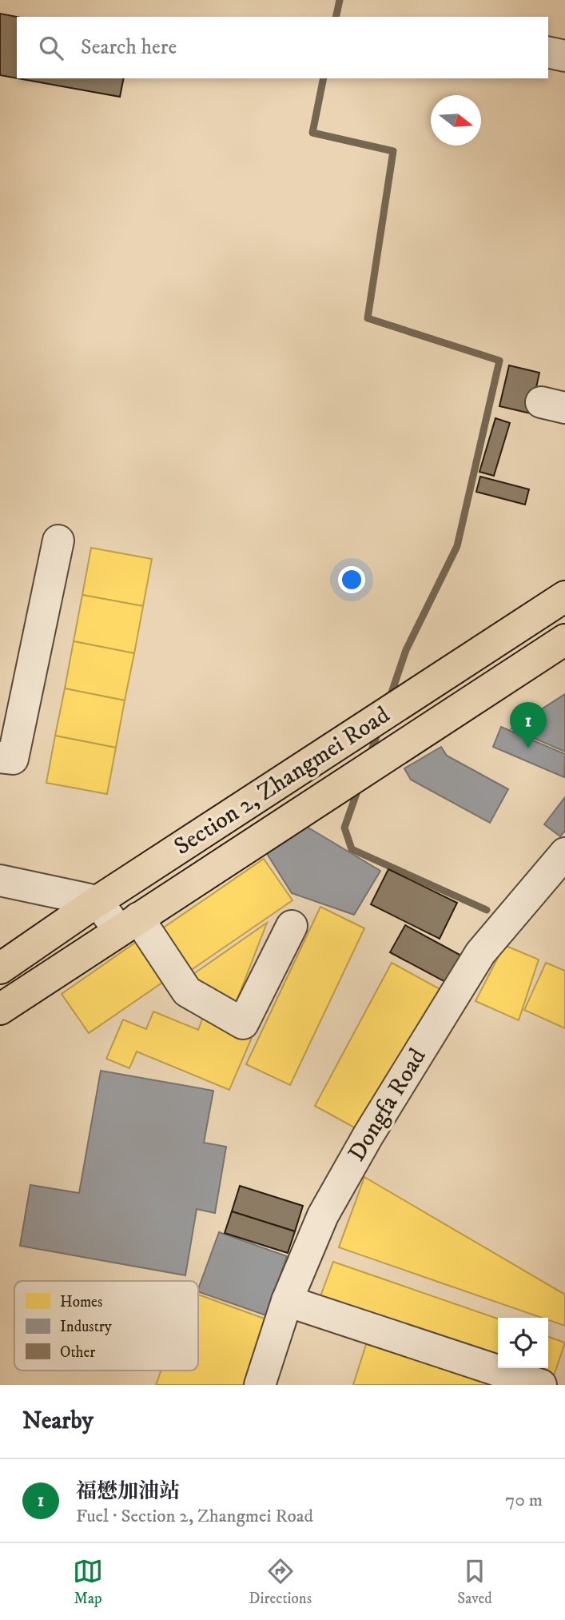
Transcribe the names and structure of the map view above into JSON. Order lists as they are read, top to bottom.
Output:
{
  "streets": {
    "main road": ["Section 2, Zhangmei Road"],
    "street": ["Dongfa Road"]
  },
  "legend": ["Homes", "Industry", "Other"],
  "north": "right",
  "page": {
    "search": "Search here",
    "pins": "1",
    "heading": "Nearby",
    "list": [
      {
        "mark": "1",
        "name": "福懋加油站",
        "note": "Fuel · Section 2, Zhangmei Road",
        "value": "70 m"
      }
    ],
    "nav": ["Map", "Directions", "Saved"]
  }
}
